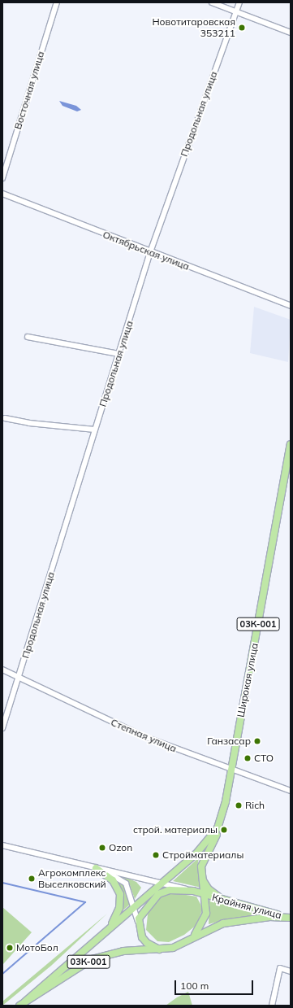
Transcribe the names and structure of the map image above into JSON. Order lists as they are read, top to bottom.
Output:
{
  "streets": {
    "main road": ["03К-001", "Широкая улица", "Крайняя улица"],
    "street": [
      "Восточная улица",
      "Продольная улица",
      "Октябрьская улица",
      "Степная улица"
    ]
  },
  "crossings": [
    ["Продольная улица", "Октябрьская улица"],
    ["Продольная улица", "Степная улица"],
    ["03К-001", "Широкая улица"],
    ["03К-001", "Крайняя улица"],
    ["Широкая улица", "Степная улица"]
  ],
  "places": [
    "Новотитаровская 353211",
    "Ганзасар",
    "СТО",
    "Rich",
    "строй. материалы",
    "Ozon",
    "Стройматериалы",
    "Агрокомплекс Выселковский",
    "МотоБол"
  ],
  "scale_bar": "100 m"
}
